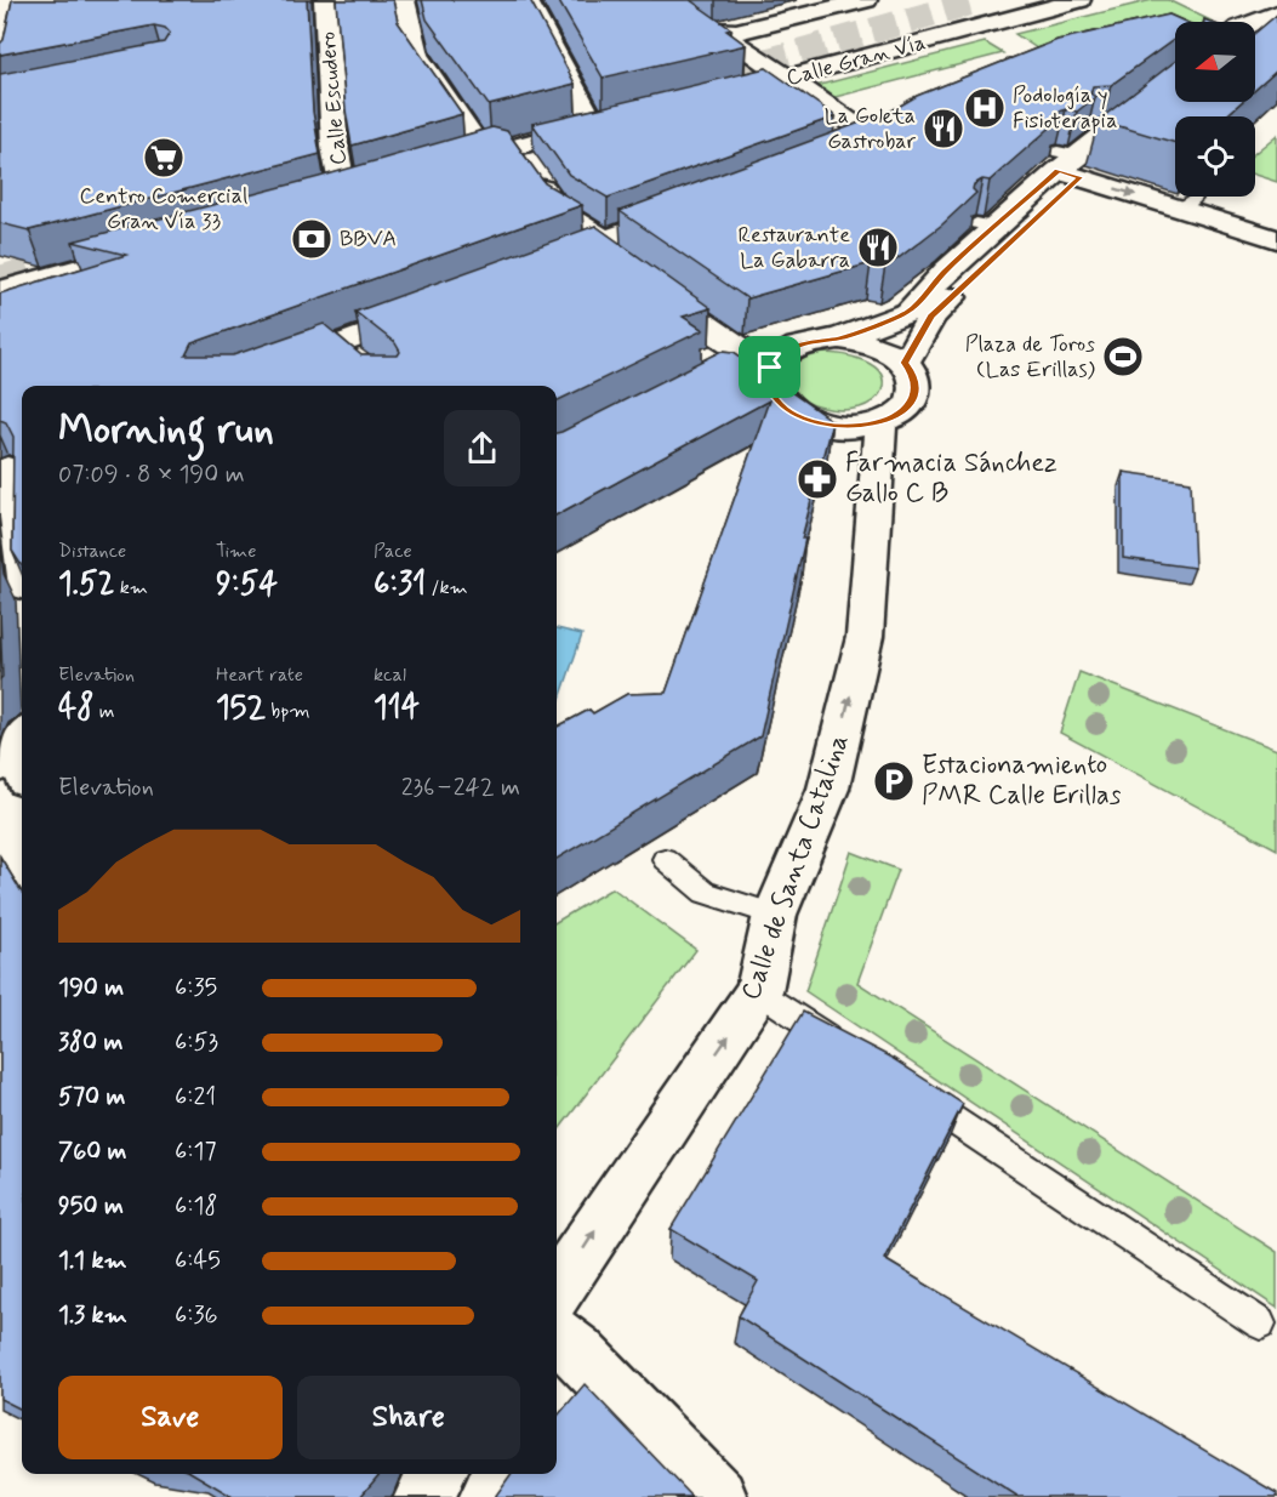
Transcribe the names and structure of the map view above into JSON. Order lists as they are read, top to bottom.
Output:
{
  "streets": {
    "street": ["Calle Gran Vía", "Calle Escudero", "Calle de Santa Catalina"]
  },
  "one_way": ["Calle de Santa Catalina"],
  "places": {
    "hospital": ["Podología y Fisioterapia"],
    "restaurant": ["La Goleta Gastrobar", "Restaurante La Gabarra"],
    "supermarket": ["Centro Comercial Gran Vía 33"],
    "bank": ["BBVA"],
    "sports": ["Plaza de Toros (Las Erillas)"],
    "pharmacy": ["Farmacia Sánchez Gallo C B"],
    "parking": ["Estacionamiento PMR Calle Erillas"]
  },
  "north": "left",
  "page": {
    "heading": ["Morning run", "07:09 · 8 × 190 m"],
    "stats": [
      ["Distance", "1.52 km"],
      ["Time", "9:54"],
      ["Pace", "6:31 /km"],
      ["Elevation", "48 m"],
      ["Heart rate", "152 bpm"],
      ["kcal", "114"]
    ],
    "chart": ["Elevation", "236–242 m"],
    "list": [
      {
        "name": "190 m",
        "note": "6:35"
      },
      {
        "name": "380 m",
        "note": "6:53"
      },
      {
        "name": "570 m",
        "note": "6:21"
      },
      {
        "name": "760 m",
        "note": "6:17"
      },
      {
        "name": "950 m",
        "note": "6:18"
      },
      {
        "name": "1.1 km",
        "note": "6:45"
      },
      {
        "name": "1.3 km",
        "note": "6:36"
      }
    ],
    "buttons": ["Save", "Share"]
  }
}
